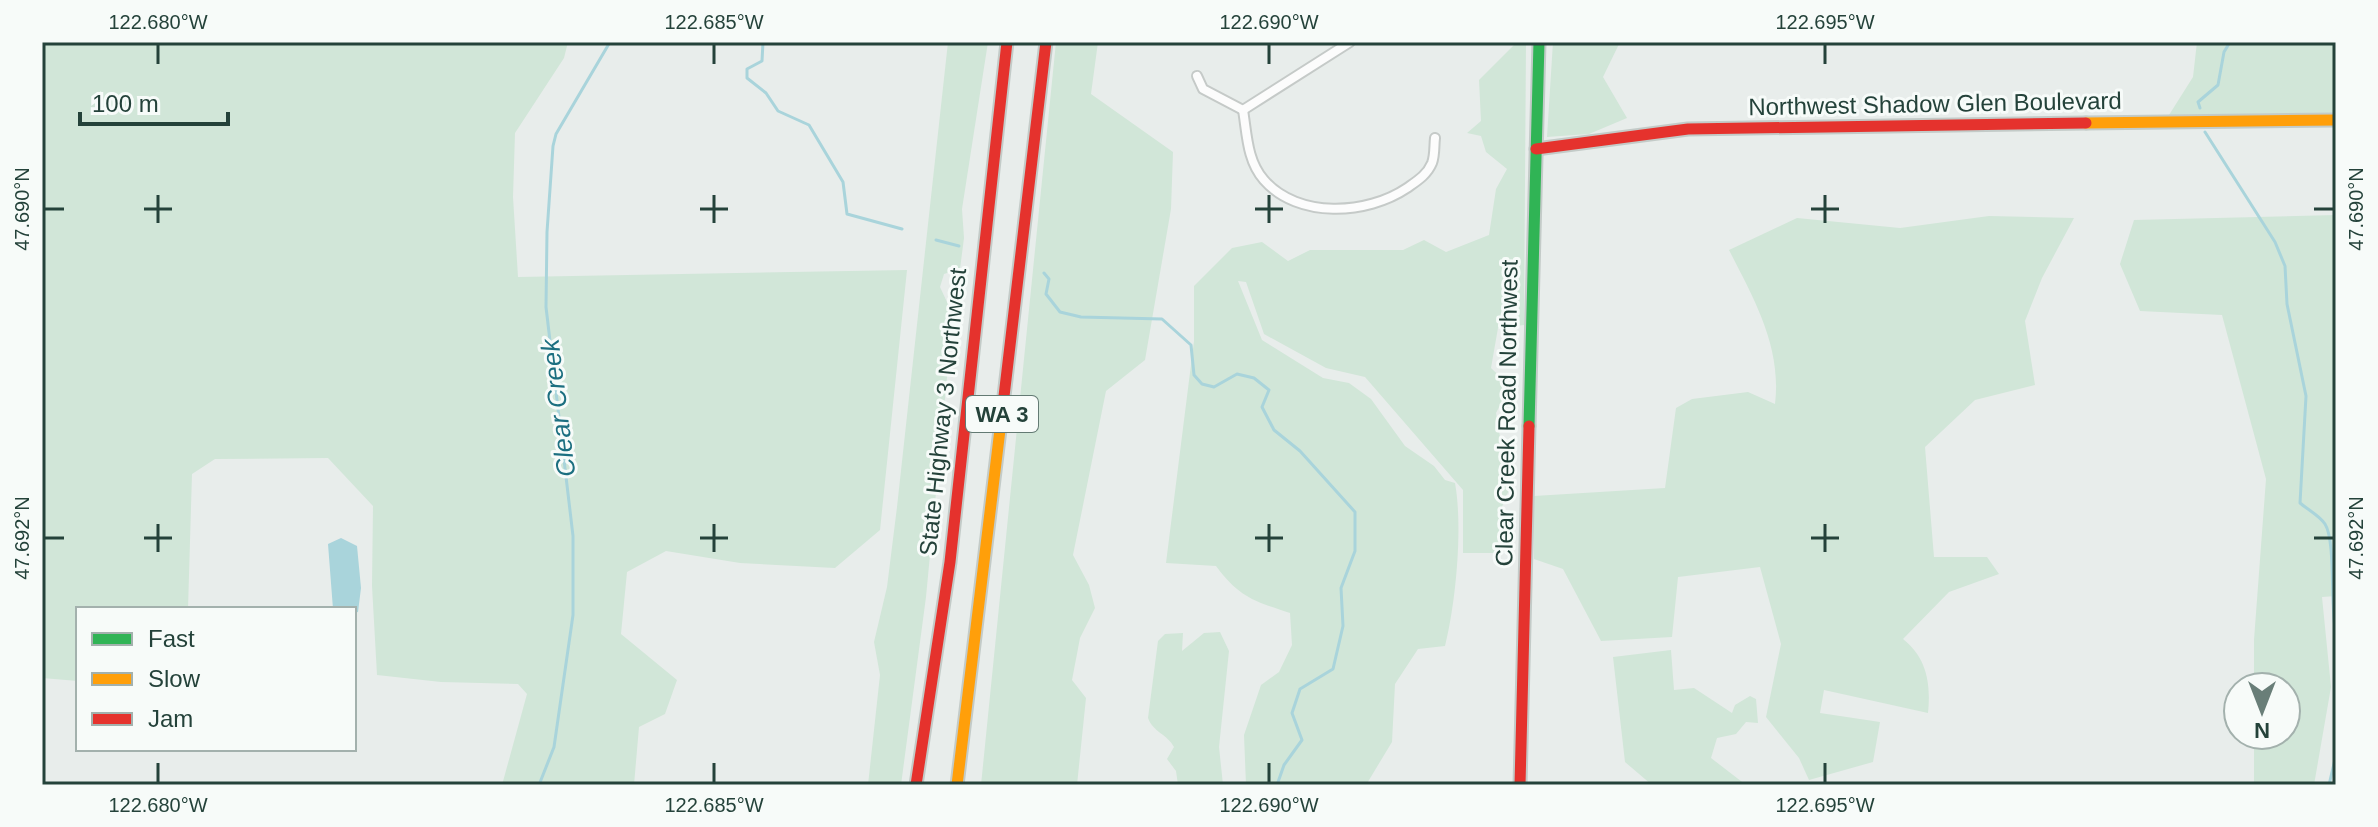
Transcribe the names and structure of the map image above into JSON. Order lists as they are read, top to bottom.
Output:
{
  "streets": {
    "main road": [
      "Northwest Shadow Glen Boulevard",
      "State Highway 3 Northwest",
      "Clear Creek Road Northwest",
      "WA 3"
    ]
  },
  "crossings": [
    ["Northwest Shadow Glen Boulevard", "Clear Creek Road Northwest"]
  ],
  "water": ["Clear Creek"],
  "legend": ["Fast", "Slow", "Jam"],
  "scale_bar": "100 m",
  "north": "bottom",
  "coordinates": [
    "122.680°W",
    "122.685°W",
    "122.690°W",
    "122.695°W",
    "47.690°N",
    "47.692°N"
  ]
}
